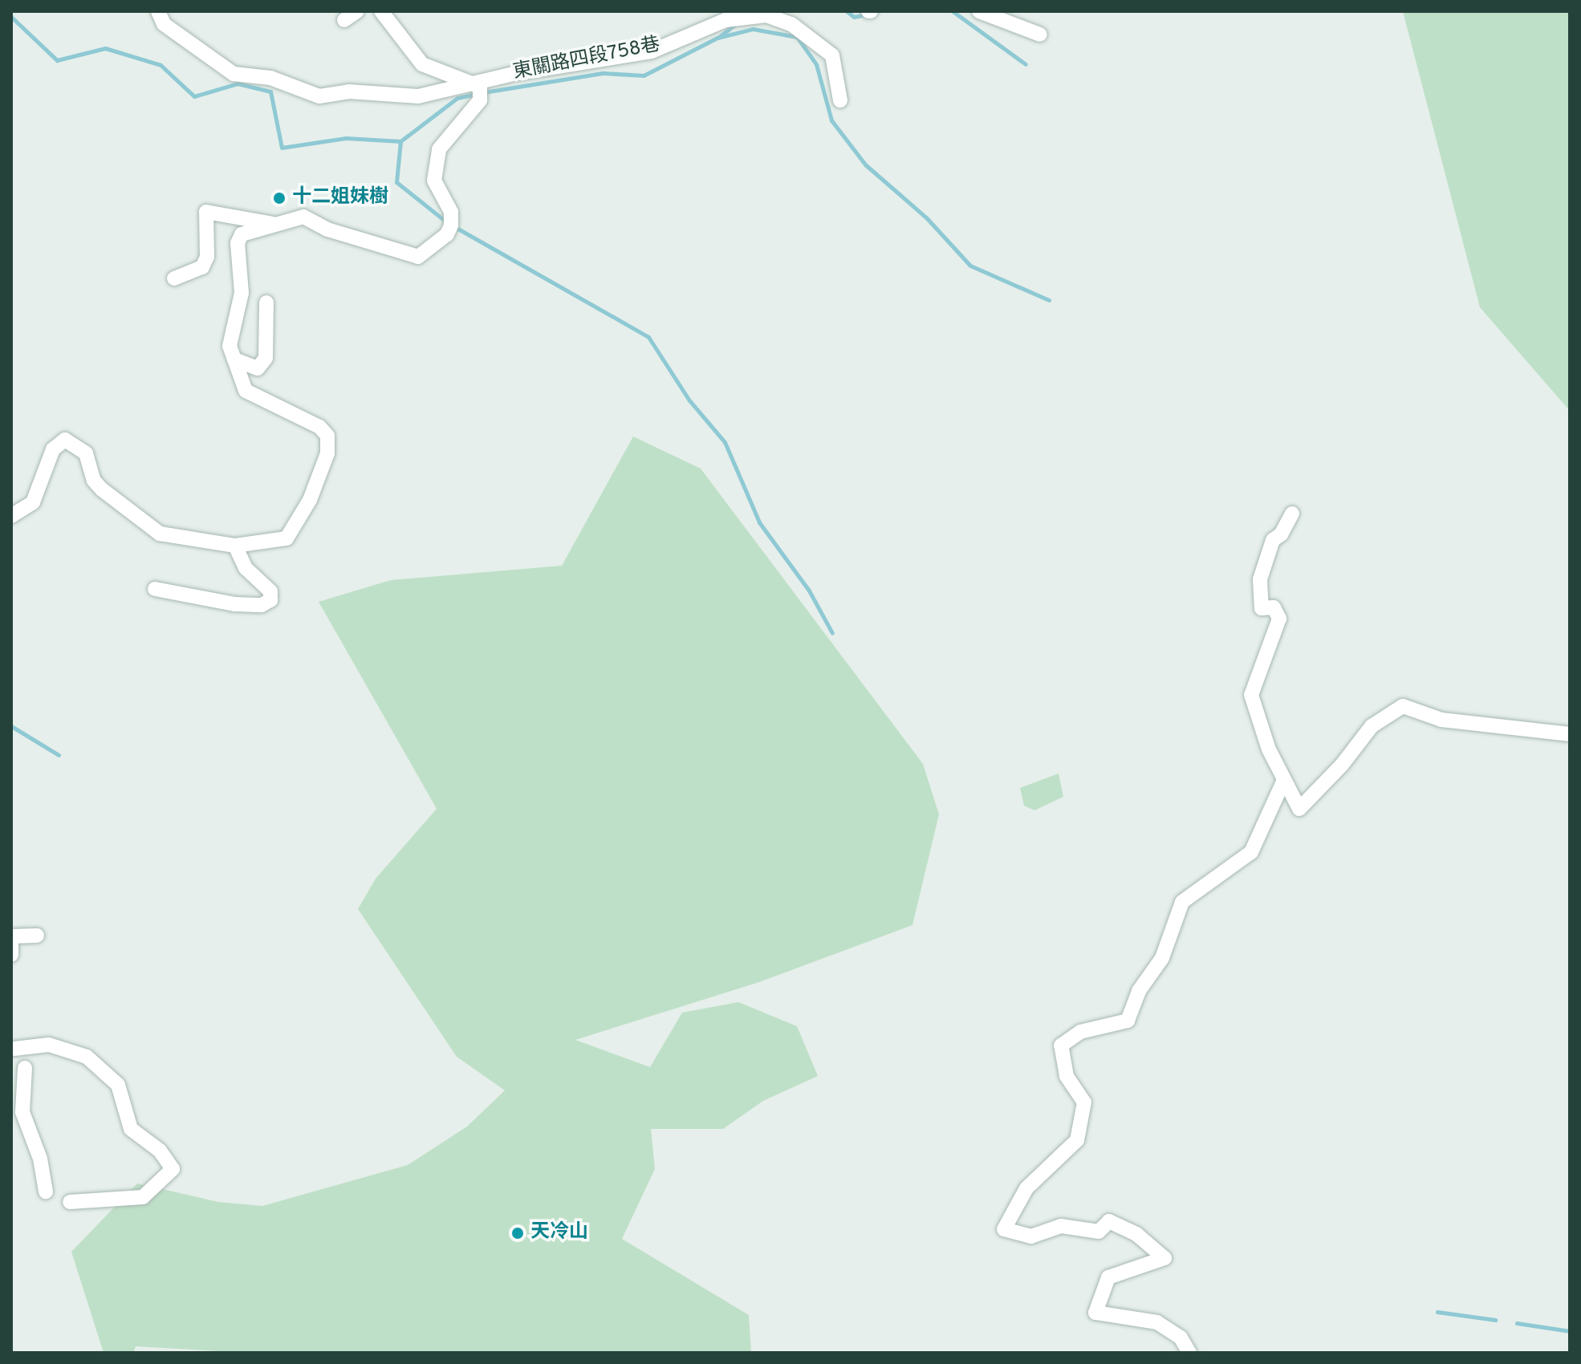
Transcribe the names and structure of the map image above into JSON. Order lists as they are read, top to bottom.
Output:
{
  "streets": {
    "street": ["東關路四段758巷"]
  },
  "places": ["十二姐妹樹", "天冷山"]
}
